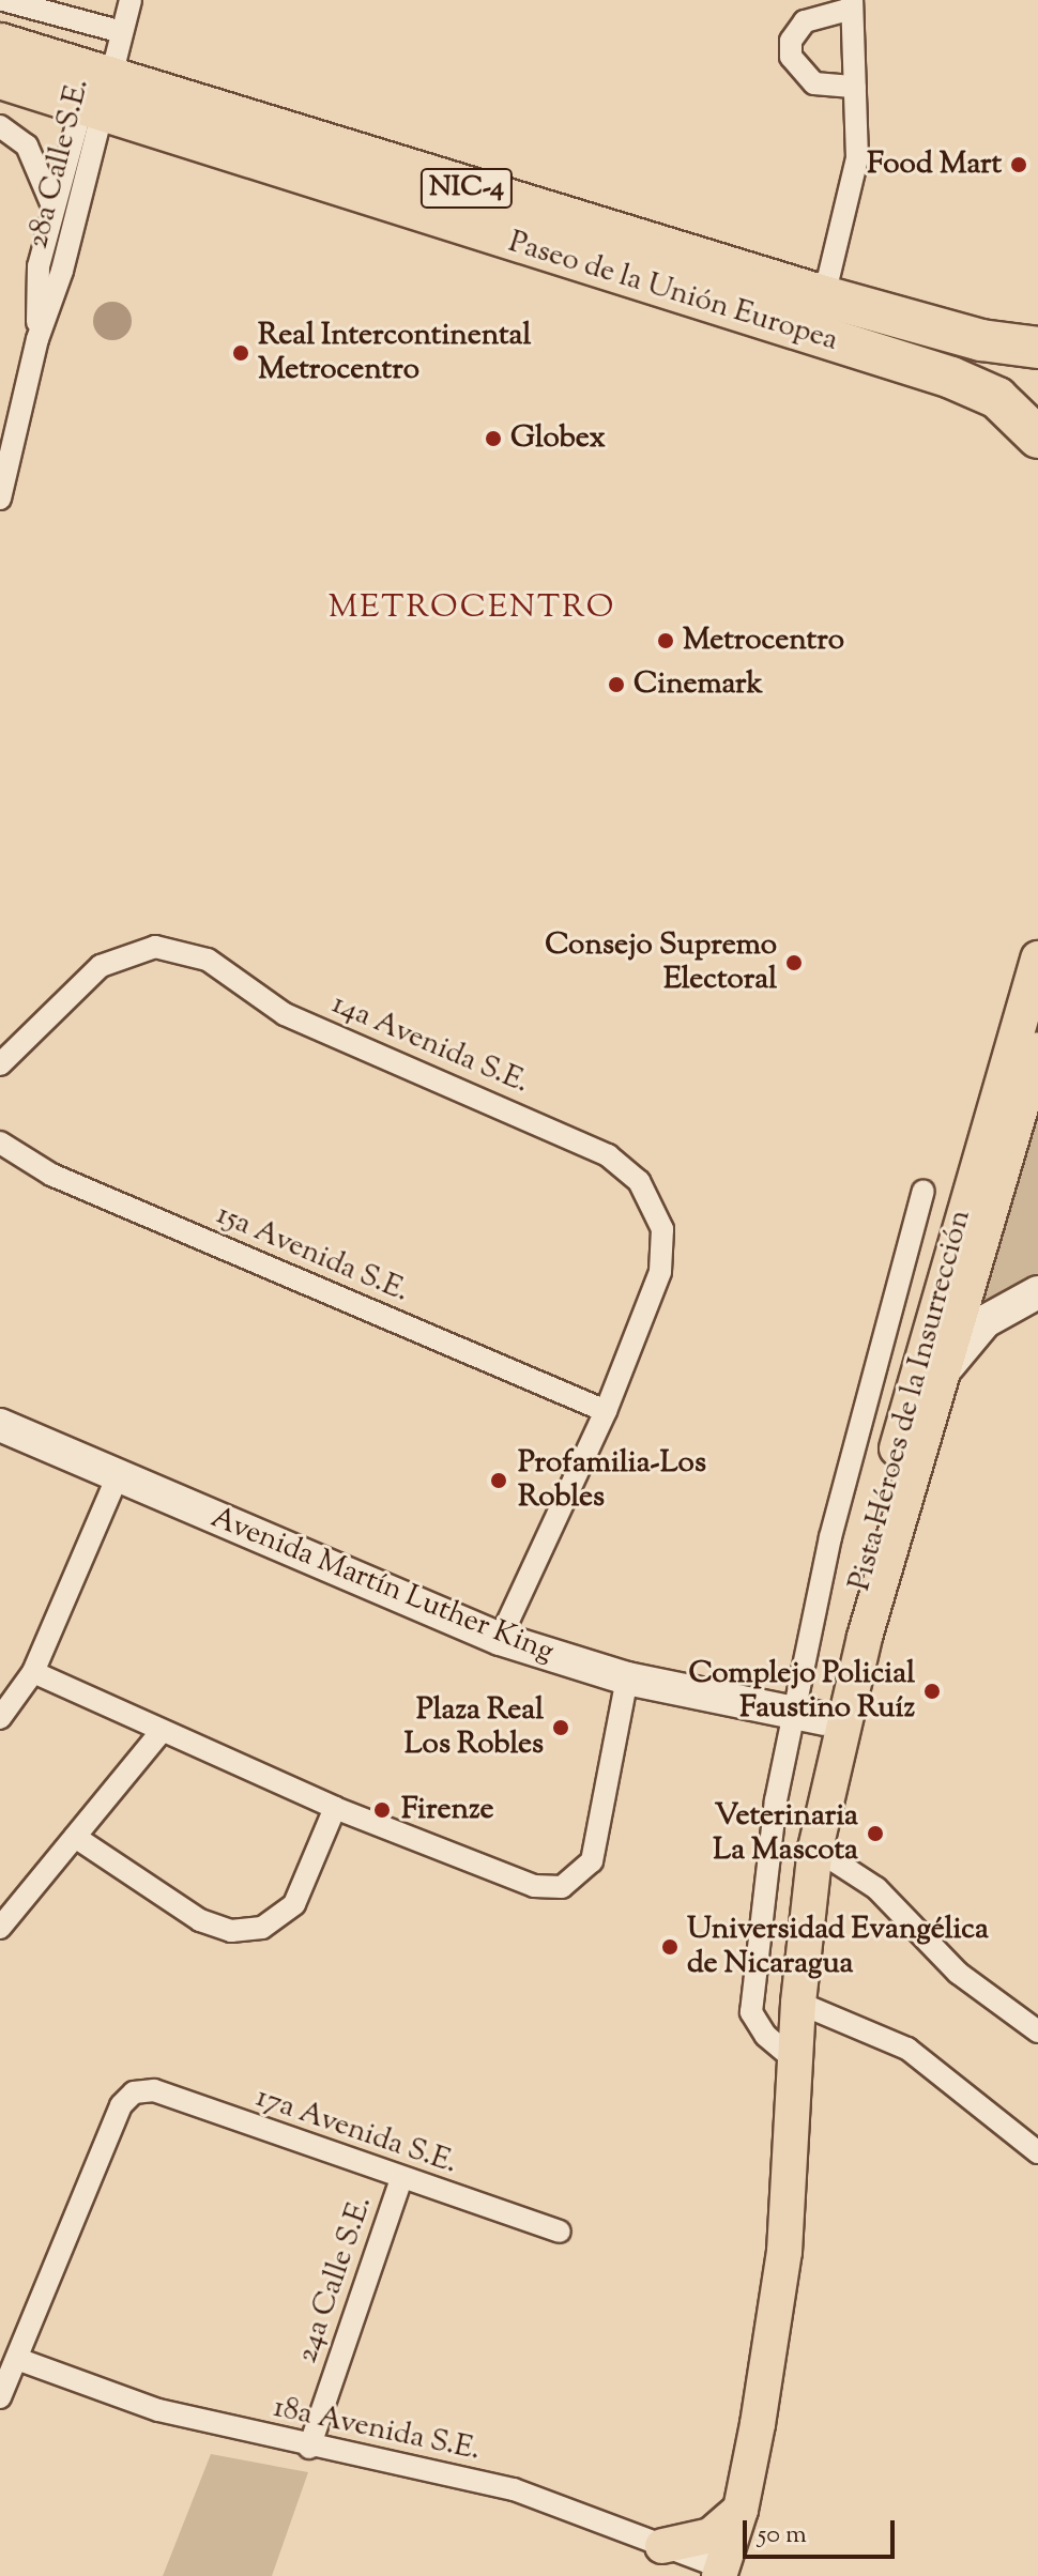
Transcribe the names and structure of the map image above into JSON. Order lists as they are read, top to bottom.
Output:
{
  "streets": {
    "highway": ["NIC-4", "Paseo de la Unión Europea"],
    "main road": ["Pista Héroes de la Insurrección"],
    "street": [
      "28a Calle S.E.",
      "14a Avenida S.E.",
      "15a Avenida S.E.",
      "Avenida Martín Luther King",
      "17a Avenida S.E.",
      "24a Calle S.E.",
      "18a Avenida S.E."
    ]
  },
  "crossings": [
    ["28a Calle S.E.", "Paseo de la Unión Europea"],
    ["14a Avenida S.E.", "15a Avenida S.E."],
    ["14a Avenida S.E.", "Avenida Martín Luther King"],
    ["Pista Héroes de la Insurrección", "Avenida Martín Luther King"],
    ["Pista Héroes de la Insurrección", "18a Avenida S.E."],
    ["17a Avenida S.E.", "24a Calle S.E."],
    ["17a Avenida S.E.", "18a Avenida S.E."],
    ["24a Calle S.E.", "18a Avenida S.E."]
  ],
  "districts": ["METROCENTRO"],
  "places": [
    "Food Mart",
    "Real Intercontinental Metrocentro",
    "Globex",
    "Metrocentro",
    "Cinemark",
    "Consejo Supremo Electoral",
    "Profamilia-Los Robles",
    "Complejo Policial Faustino Ruíz",
    "Plaza Real Los Robles",
    "Firenze",
    "Veterinaria La Mascota",
    "Universidad Evangélica de Nicaragua"
  ],
  "scale_bar": "50 m"
}
